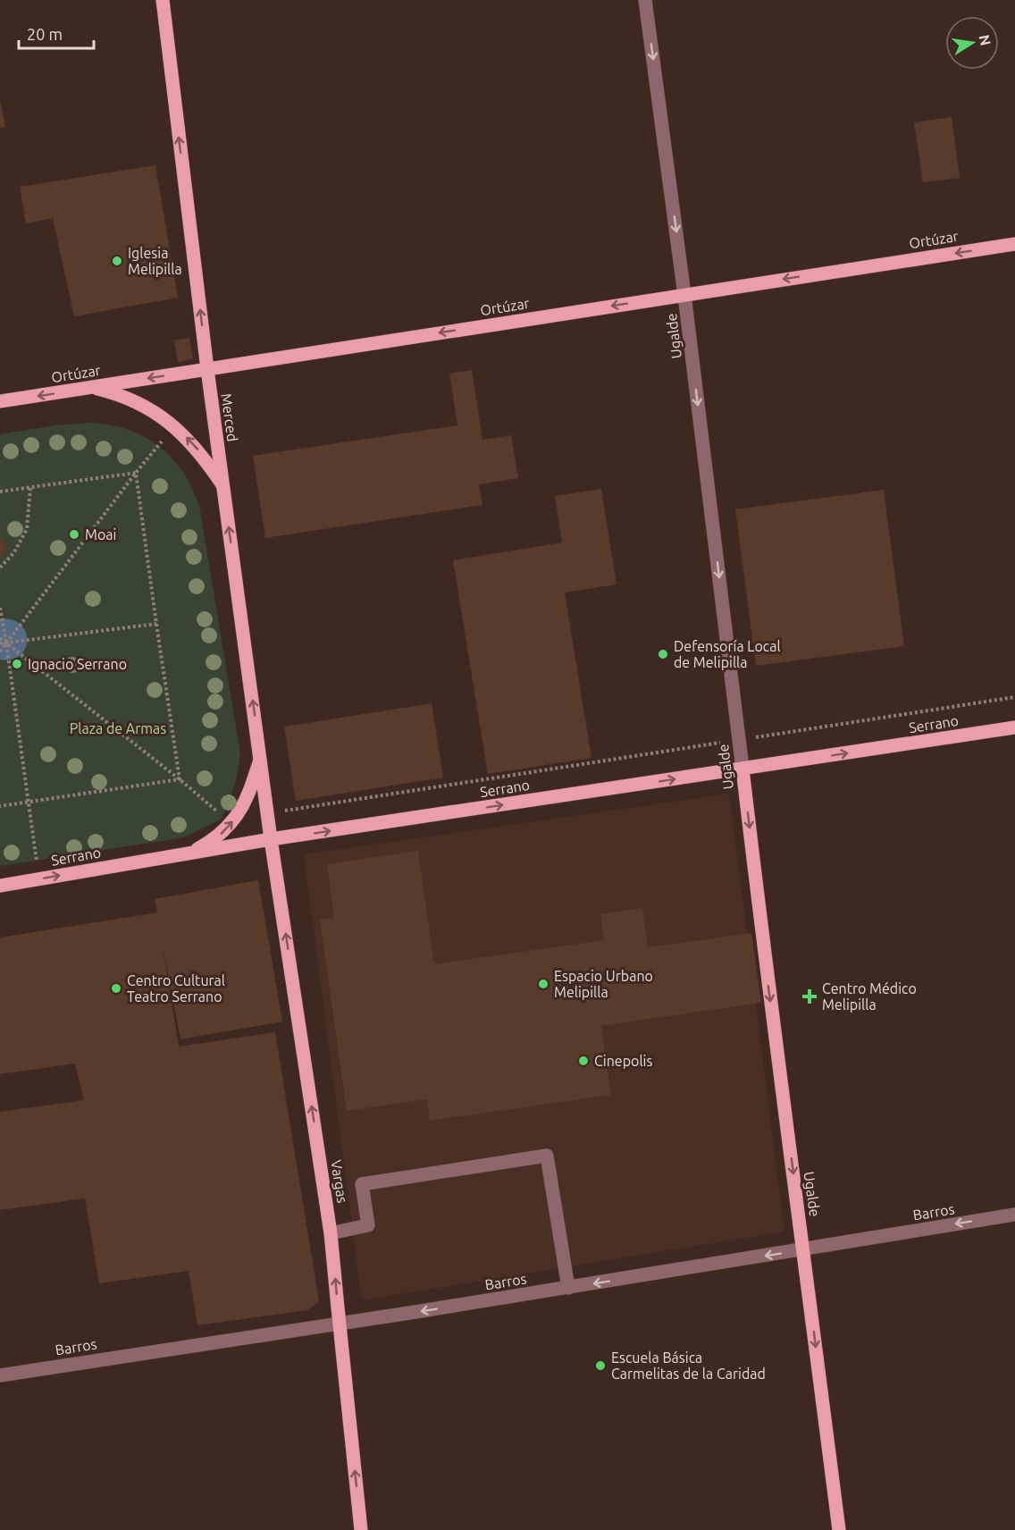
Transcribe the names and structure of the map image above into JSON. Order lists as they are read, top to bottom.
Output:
{
  "streets": {
    "main road": [
      "Ortúzar",
      "Ugalde",
      "Merced",
      "Serrano",
      "Vargas"
    ],
    "street": ["Barros"]
  },
  "crossings": [
    ["Ortúzar", "Ugalde"],
    ["Ortúzar", "Merced"],
    ["Ugalde", "Serrano"],
    ["Ugalde", "Barros"],
    ["Merced", "Serrano"],
    ["Merced", "Vargas"],
    ["Serrano", "Vargas"],
    ["Vargas", "Barros"]
  ],
  "one_way": [
    "Ortúzar",
    "Ugalde",
    "Merced",
    "Vargas",
    "Barros"
  ],
  "parks": ["Plaza de Armas"],
  "places": {
    "other": [
      "Iglesia Melipilla",
      "Moai",
      "Defensoría Local de Melipilla",
      "Ignacio Serrano",
      "Espacio Urbano Melipilla",
      "Centro Cultural Teatro Serrano",
      "Cinepolis",
      "Escuela Básica Carmelitas de la Caridad"
    ],
    "health": ["Centro Médico Melipilla"]
  },
  "scale_bar": "20 m",
  "north": "right"
}
